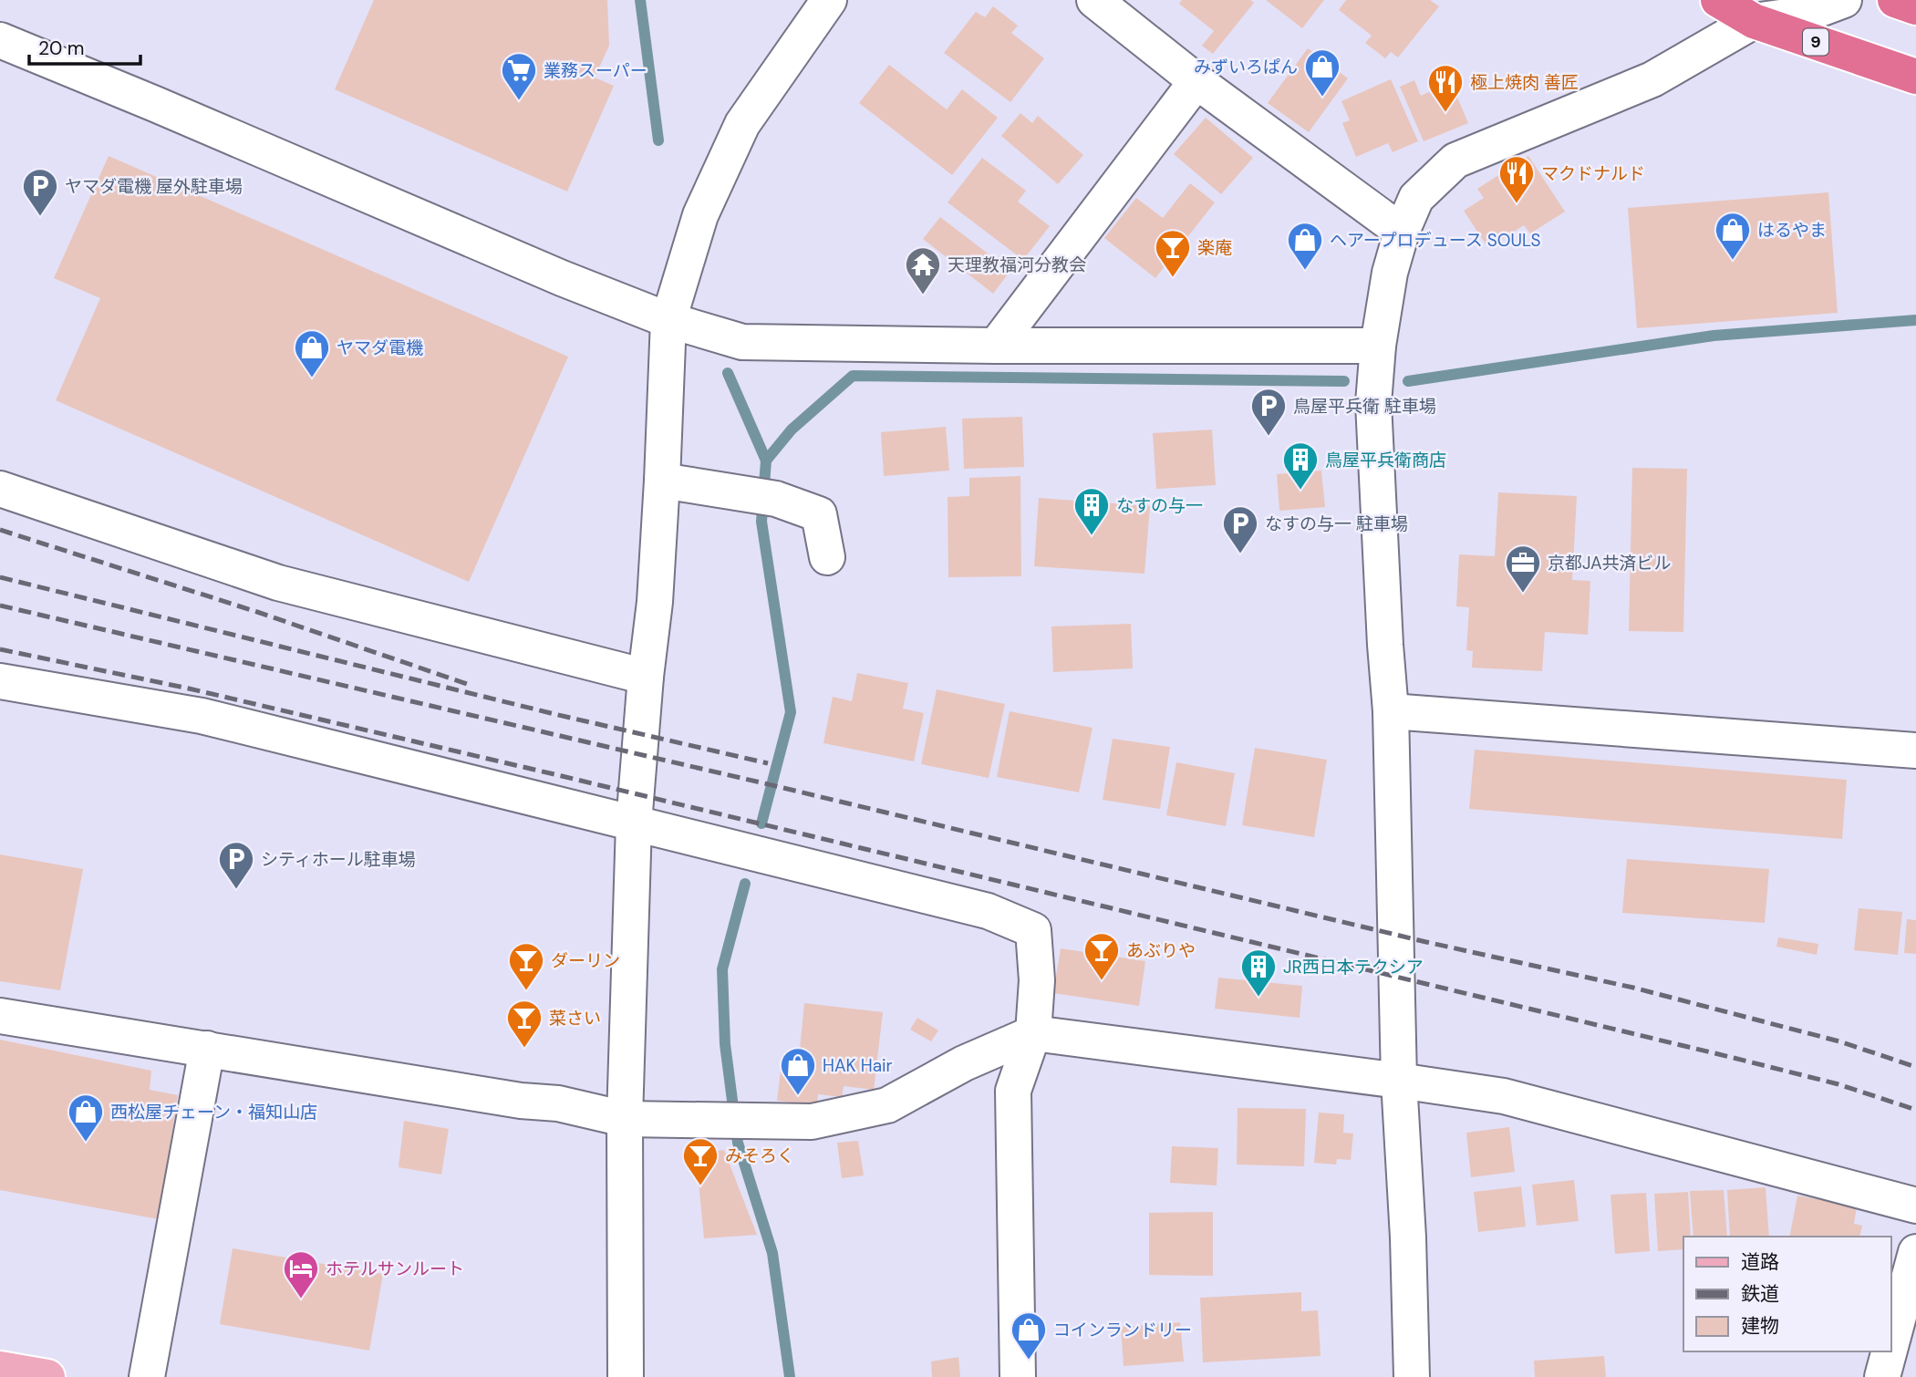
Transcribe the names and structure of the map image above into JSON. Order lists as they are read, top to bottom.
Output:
{
  "streets": {
    "highway": ["9"]
  },
  "places": {
    "shop": [
      "みずいろぱん",
      "はるやま",
      "ヘアープロデュース SOULS",
      "ヤマダ電機",
      "HAK Hair",
      "西松屋チェーン・福知山店",
      "コインランドリー"
    ],
    "supermarket": ["業務スーパー"],
    "restaurant": ["極上焼肉 善匠", "マクドナルド"],
    "parking": [
      "ヤマダ電機 屋外駐車場",
      "鳥屋平兵衛 駐車場",
      "なすの与一 駐車場",
      "シティホール駐車場"
    ],
    "bar": [
      "楽庵",
      "あぶりや",
      "ダーリン",
      "菜さい",
      "みそろく"
    ],
    "temple": ["天理教福河分教会"],
    "building": ["鳥屋平兵衛商店", "なすの与一", "JR西日本テクシア"],
    "office": ["京都JA共済ビル"],
    "hotel": ["ホテルサンルート"]
  },
  "legend": ["道路", "鉄道", "建物"],
  "scale_bar": "20 m"
}
